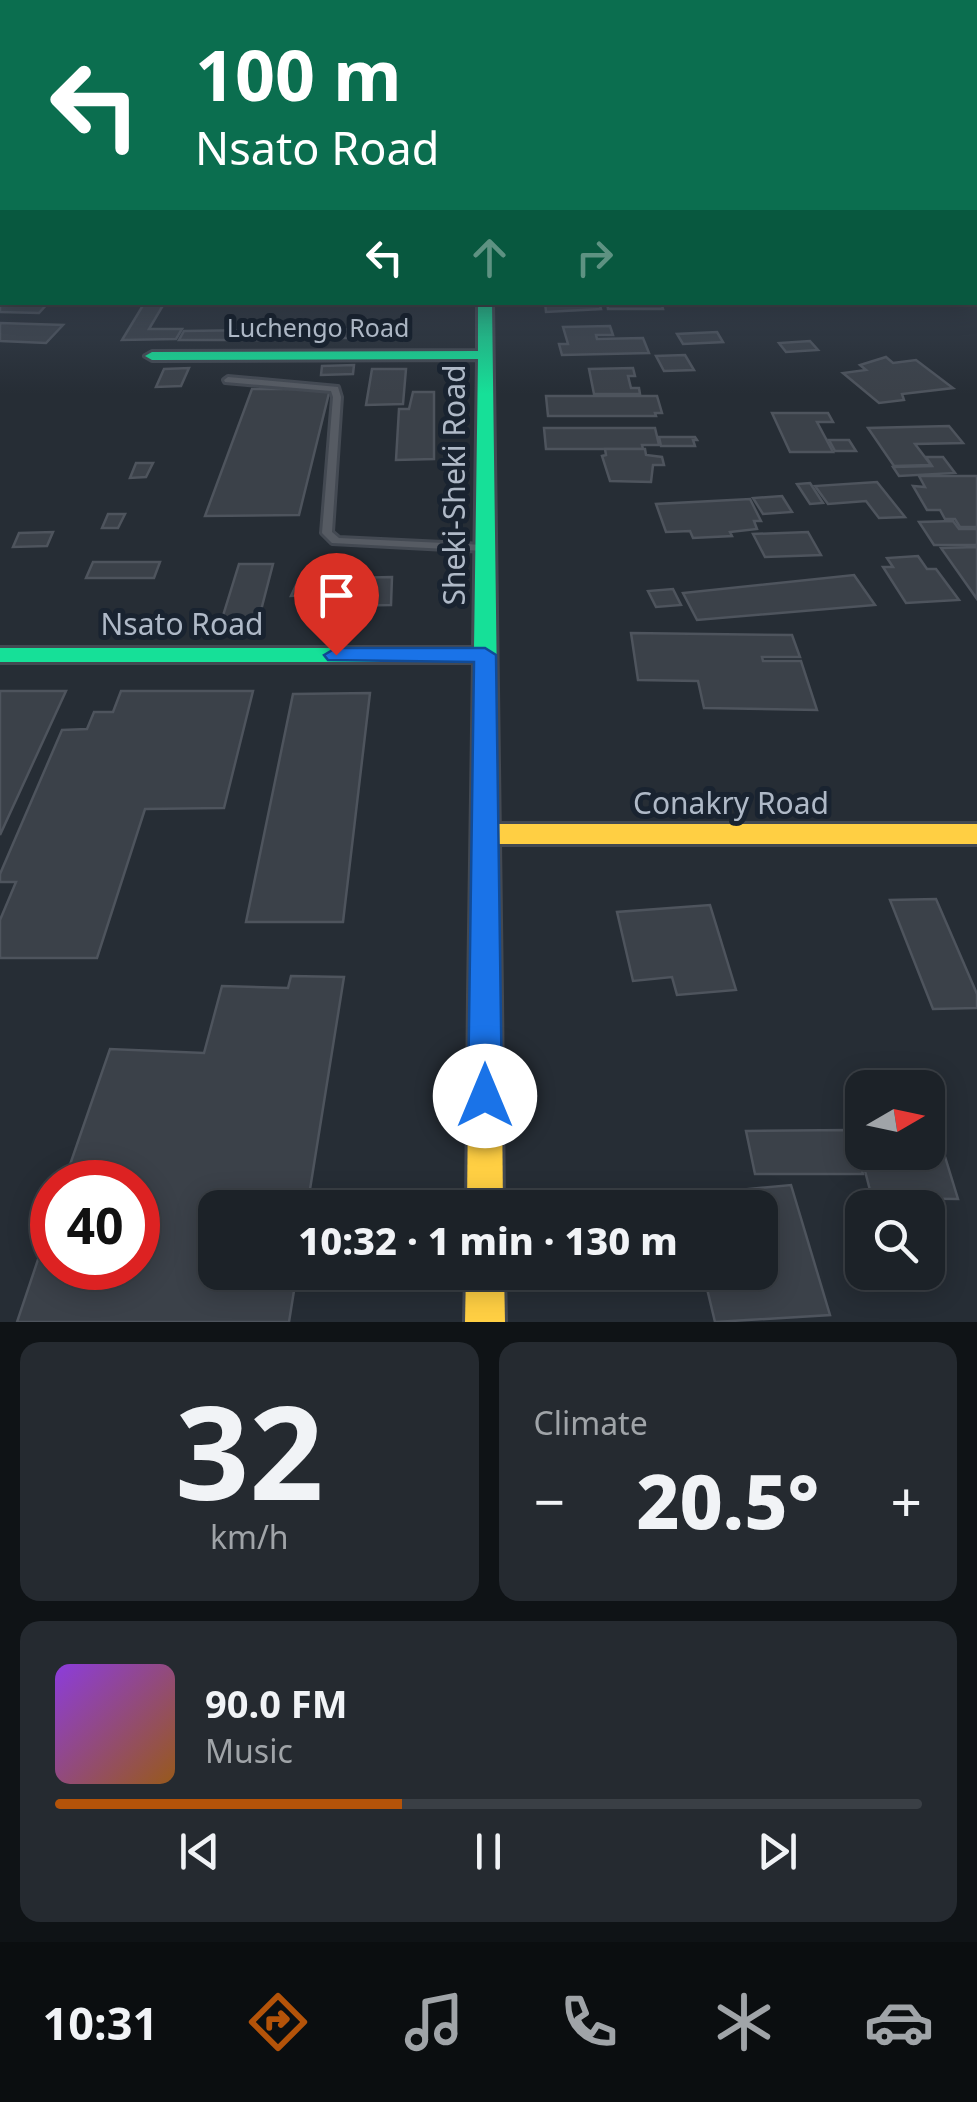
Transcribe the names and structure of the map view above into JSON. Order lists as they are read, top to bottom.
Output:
{
  "streets": {
    "street": [
      "Luchengo Road",
      "Sheki-Sheki Road",
      "Nsato Road",
      "Conakry Road"
    ]
  },
  "crossings": [
    ["Luchengo Road", "Sheki-Sheki Road"],
    ["Sheki-Sheki Road", "Nsato Road"],
    ["Sheki-Sheki Road", "Conakry Road"]
  ],
  "north": "right",
  "page": {
    "turn": ["100 m", "Nsato Road"],
    "limit": "40",
    "trip": "10:32 · 1 min · 130 m",
    "tile": [
      ["32", "km/h"],
      "Climate"
    ],
    "heat": ["−", "20.5°", "+"],
    "song": ["90.0 FM", "Music"],
    "tabs": "10:31"
  }
}
